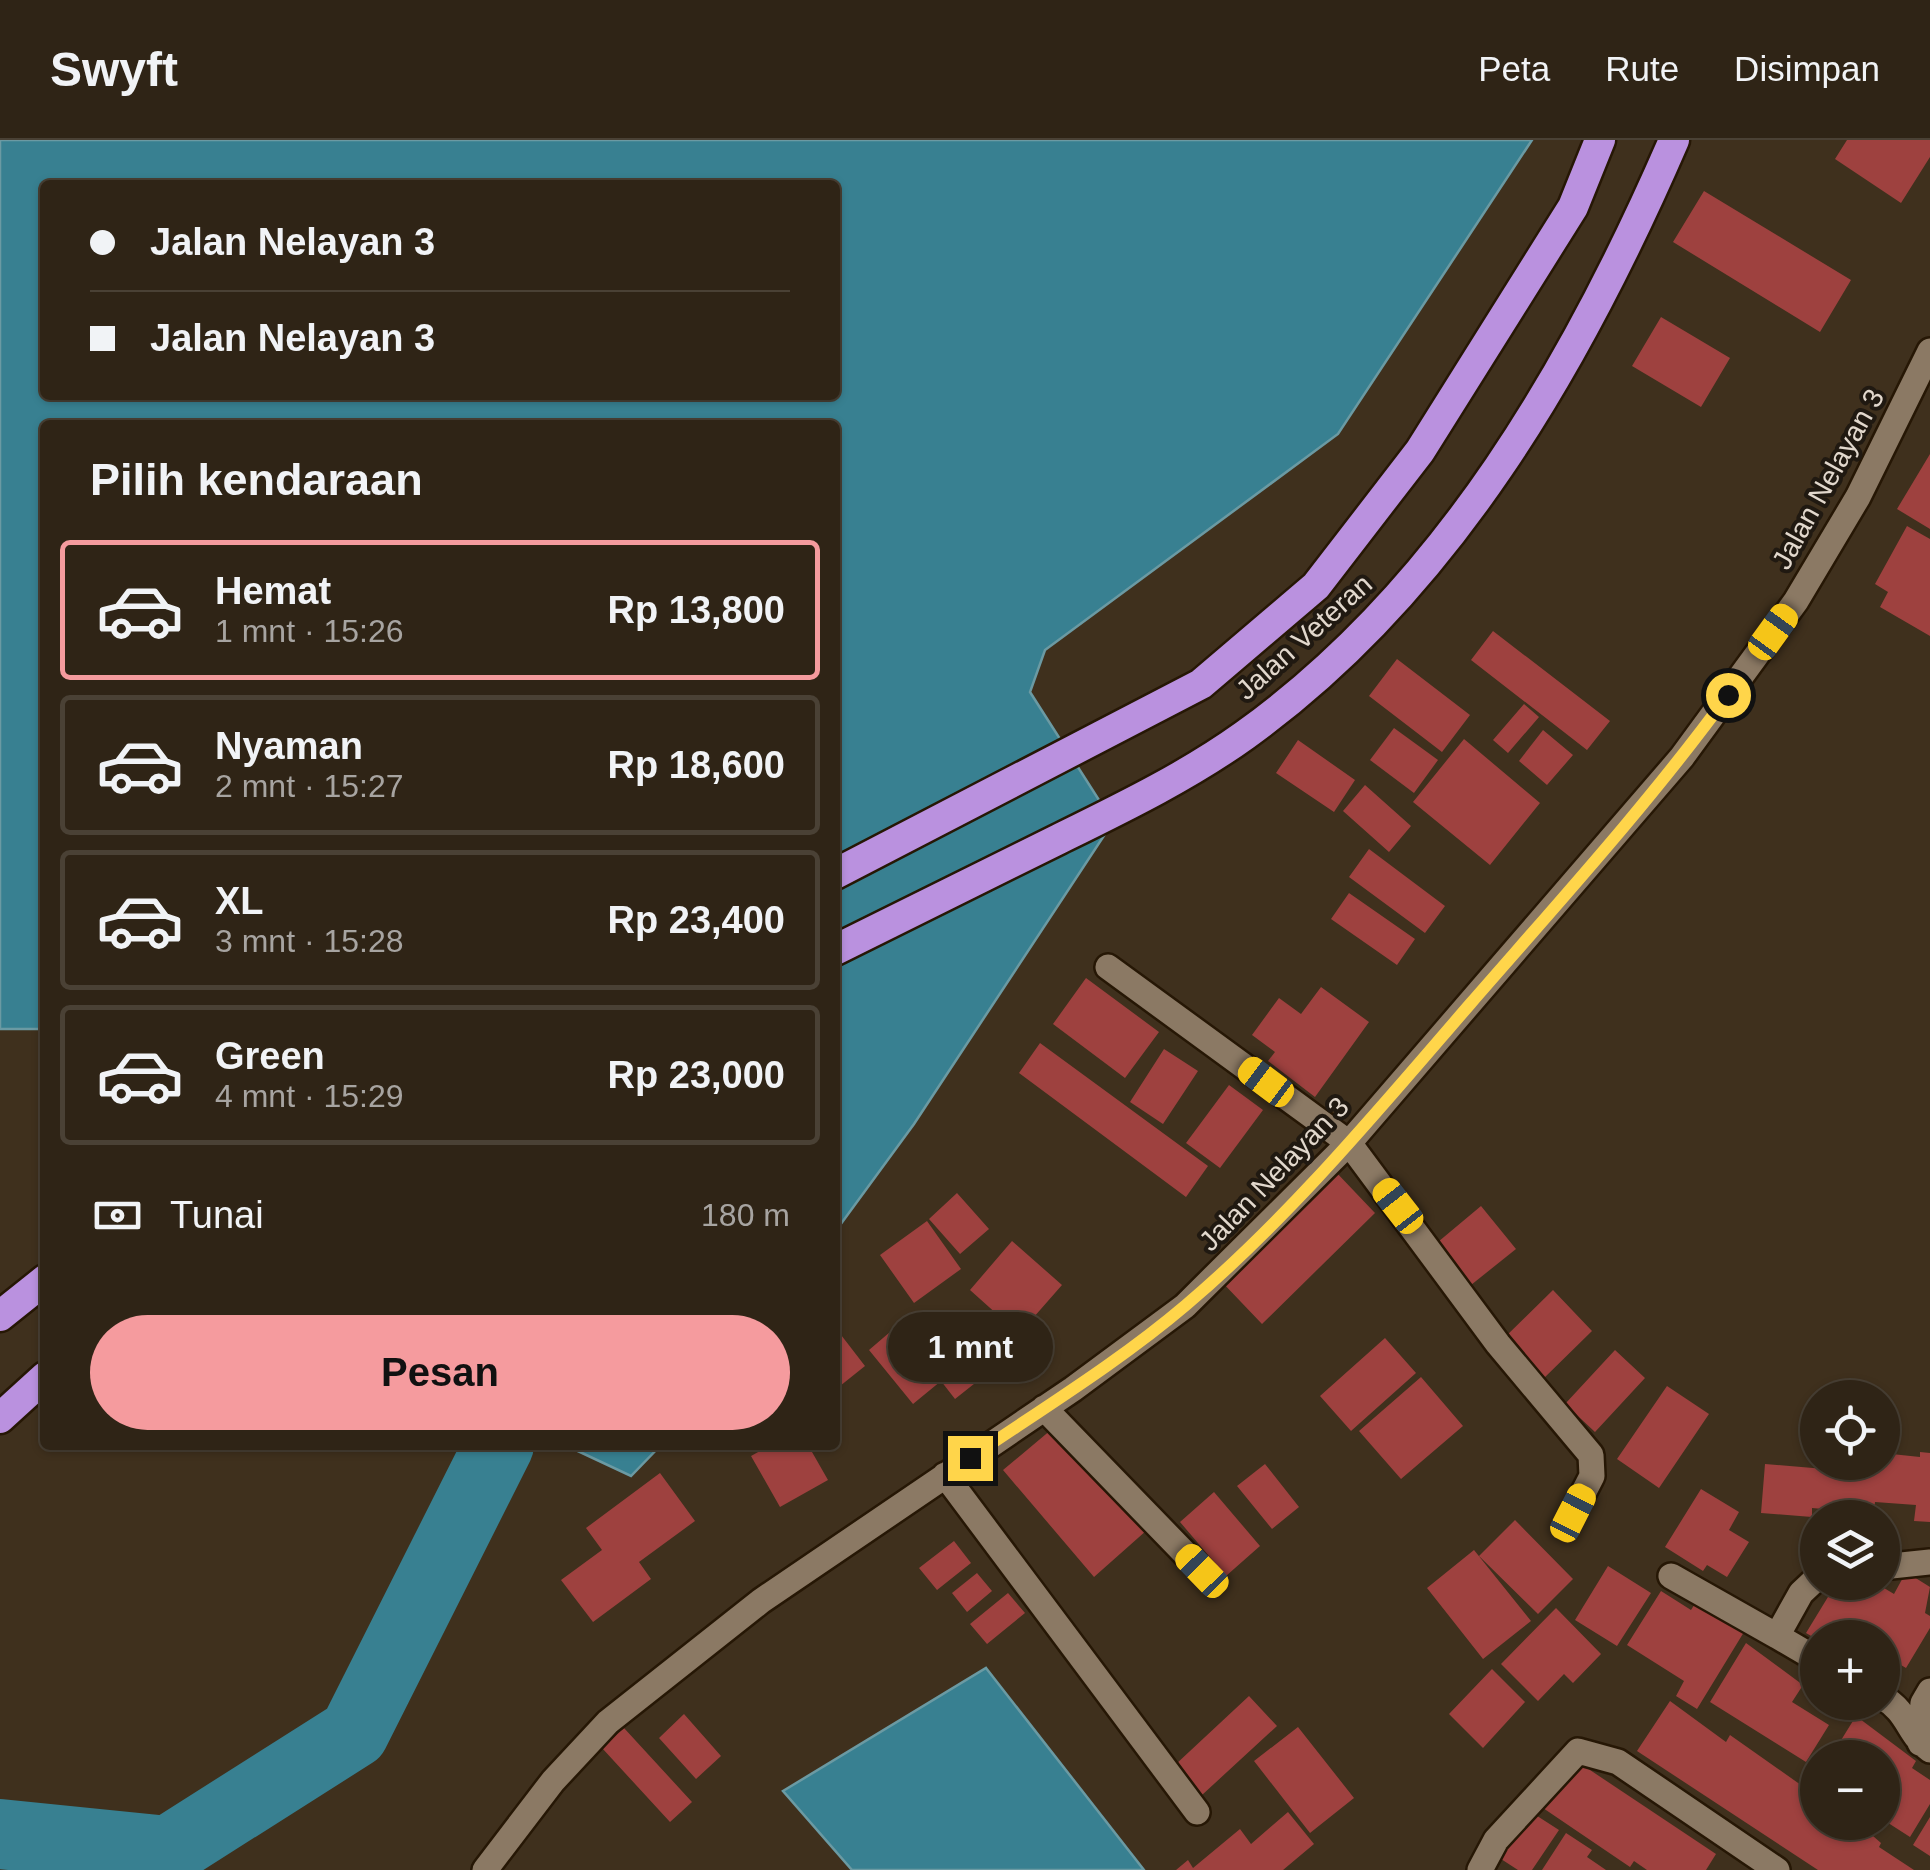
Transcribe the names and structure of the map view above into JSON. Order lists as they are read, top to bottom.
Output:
{
  "streets": {
    "highway": ["Jalan Veteran"],
    "street": ["Jalan Nelayan 3"]
  },
  "page": {
    "header": "Swyft",
    "nav": ["Peta", "Rute", "Disimpan"],
    "banner": ["Jalan Nelayan 3", "Jalan Nelayan 3"],
    "heading": "Pilih kendaraan",
    "list": [
      {
        "name": "Hemat",
        "note": "1 mnt · 15:26",
        "value": "Rp 13,800"
      },
      {
        "name": "Nyaman",
        "note": "2 mnt · 15:27",
        "value": "Rp 18,600"
      },
      {
        "name": "XL",
        "note": "3 mnt · 15:28",
        "value": "Rp 23,400"
      },
      {
        "name": "Green",
        "note": "4 mnt · 15:29",
        "value": "Rp 23,000"
      }
    ],
    "pay": ["Tunai", "180 m"],
    "buttons": "Pesan",
    "bubble": "1 mnt",
    "map_buttons": ["+", "−"]
  }
}
